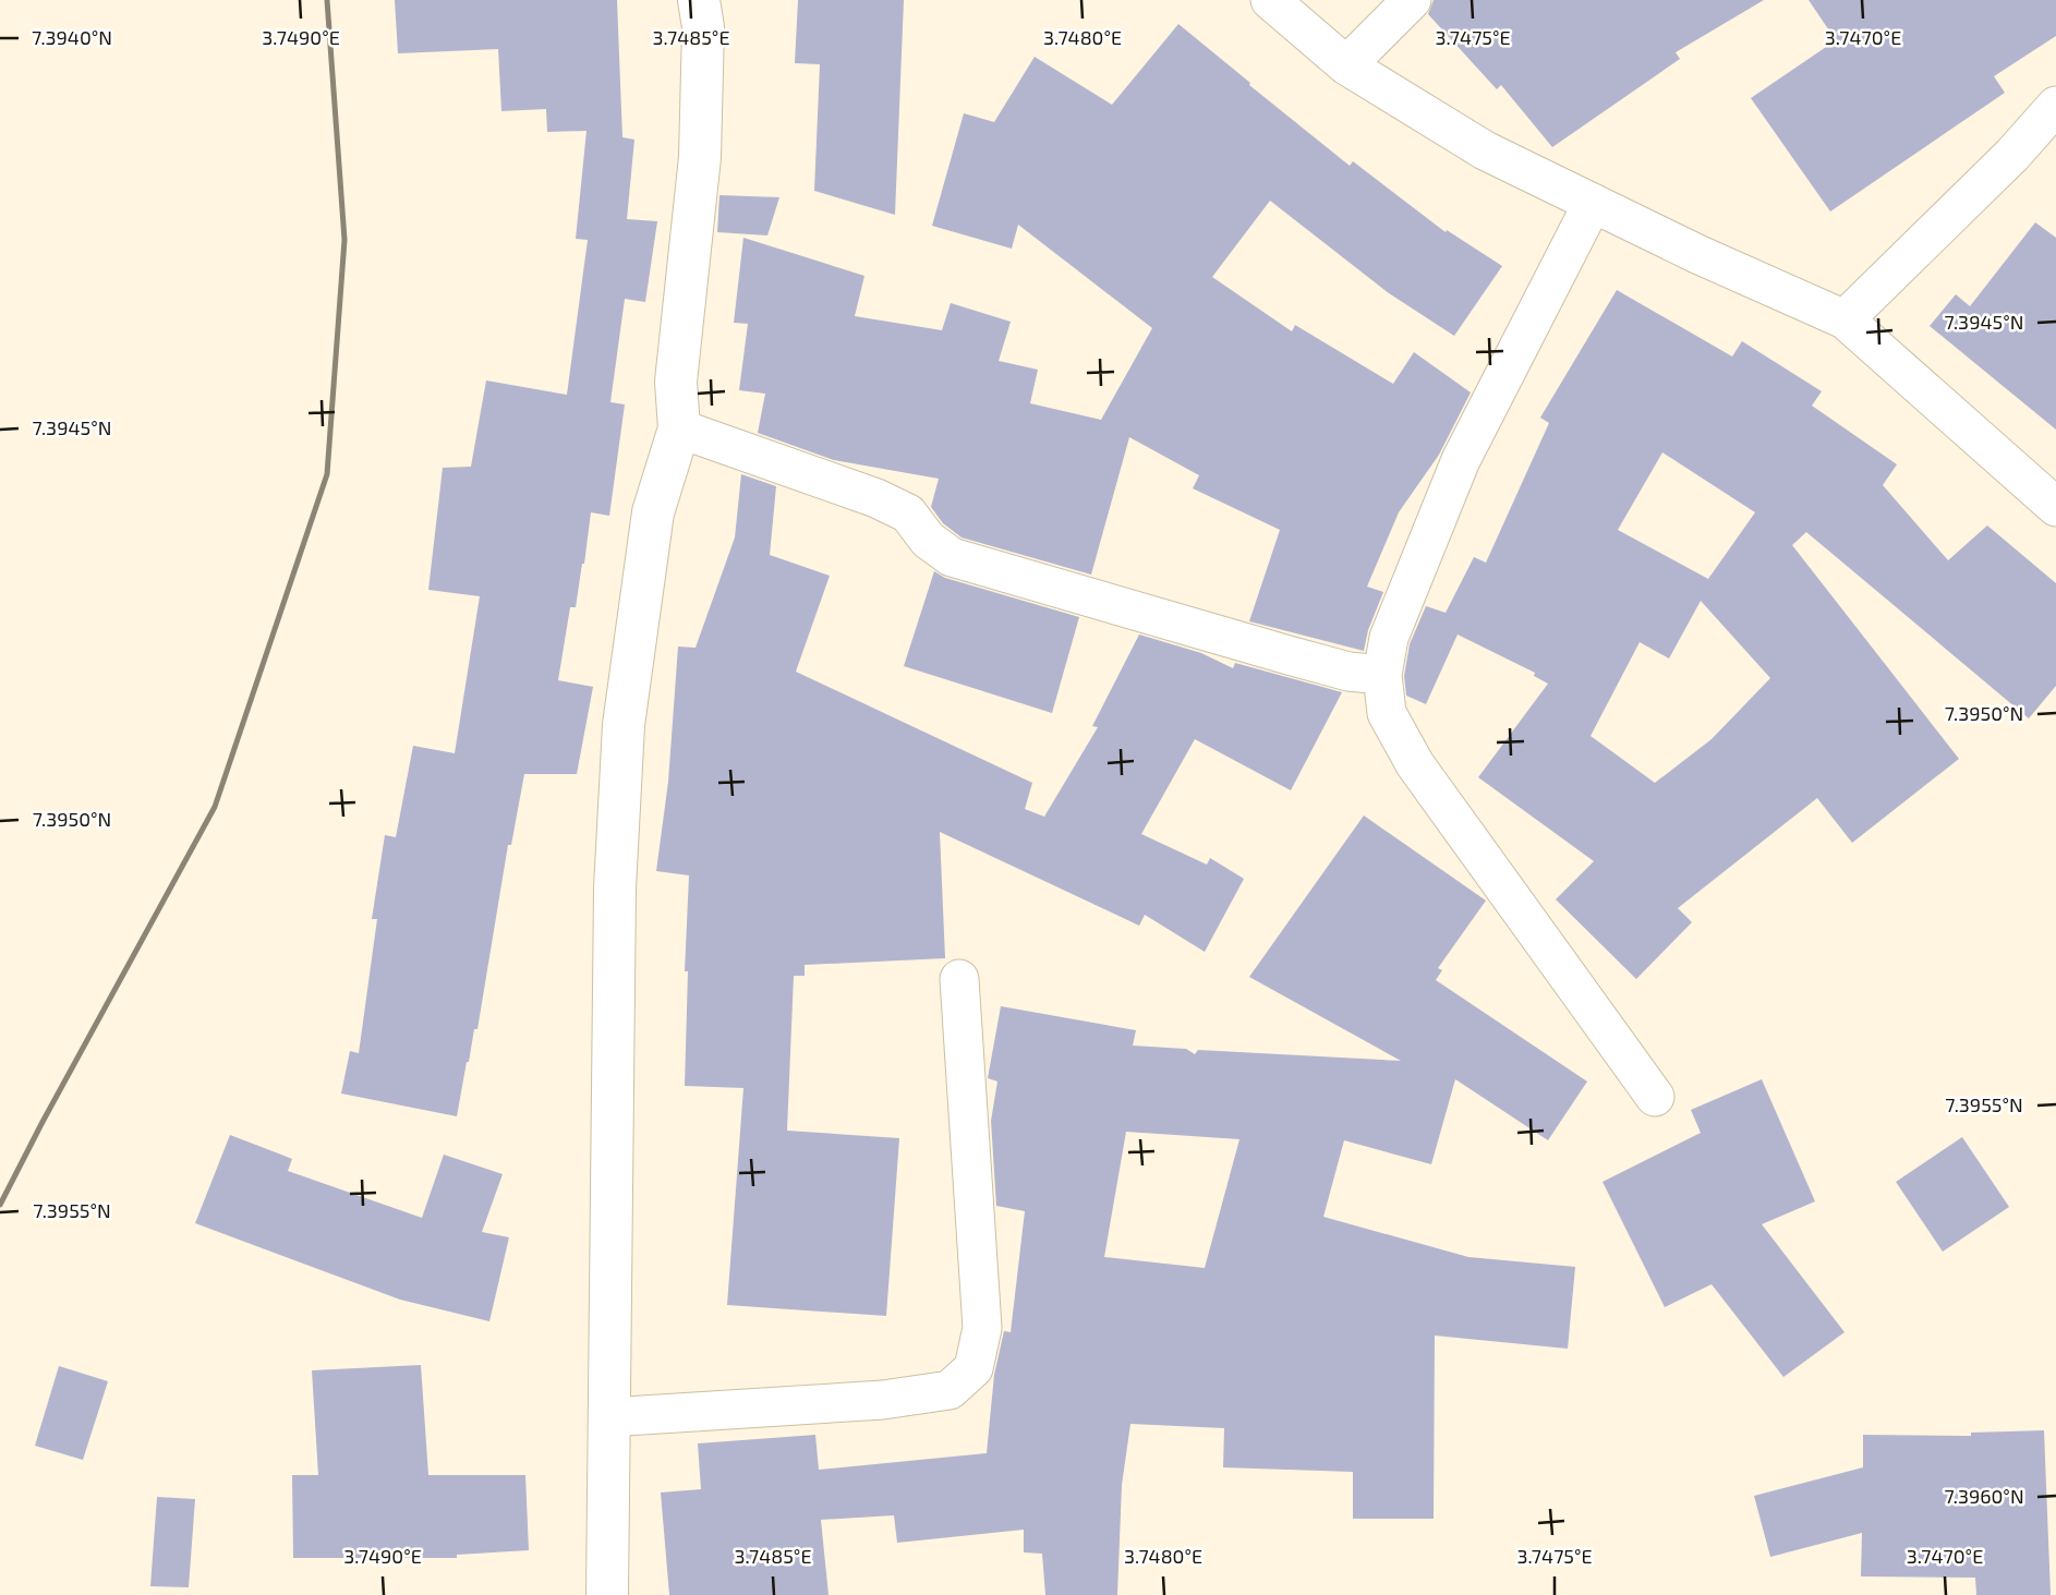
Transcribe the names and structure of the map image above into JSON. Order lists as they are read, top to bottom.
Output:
{
  "coordinates": [
    "7.3940°N",
    "3.7490°E",
    "3.7485°E",
    "3.7480°E",
    "3.7475°E",
    "3.7470°E",
    "7.3945°N",
    "7.3950°N",
    "7.3955°N",
    "7.3960°N"
  ]
}
